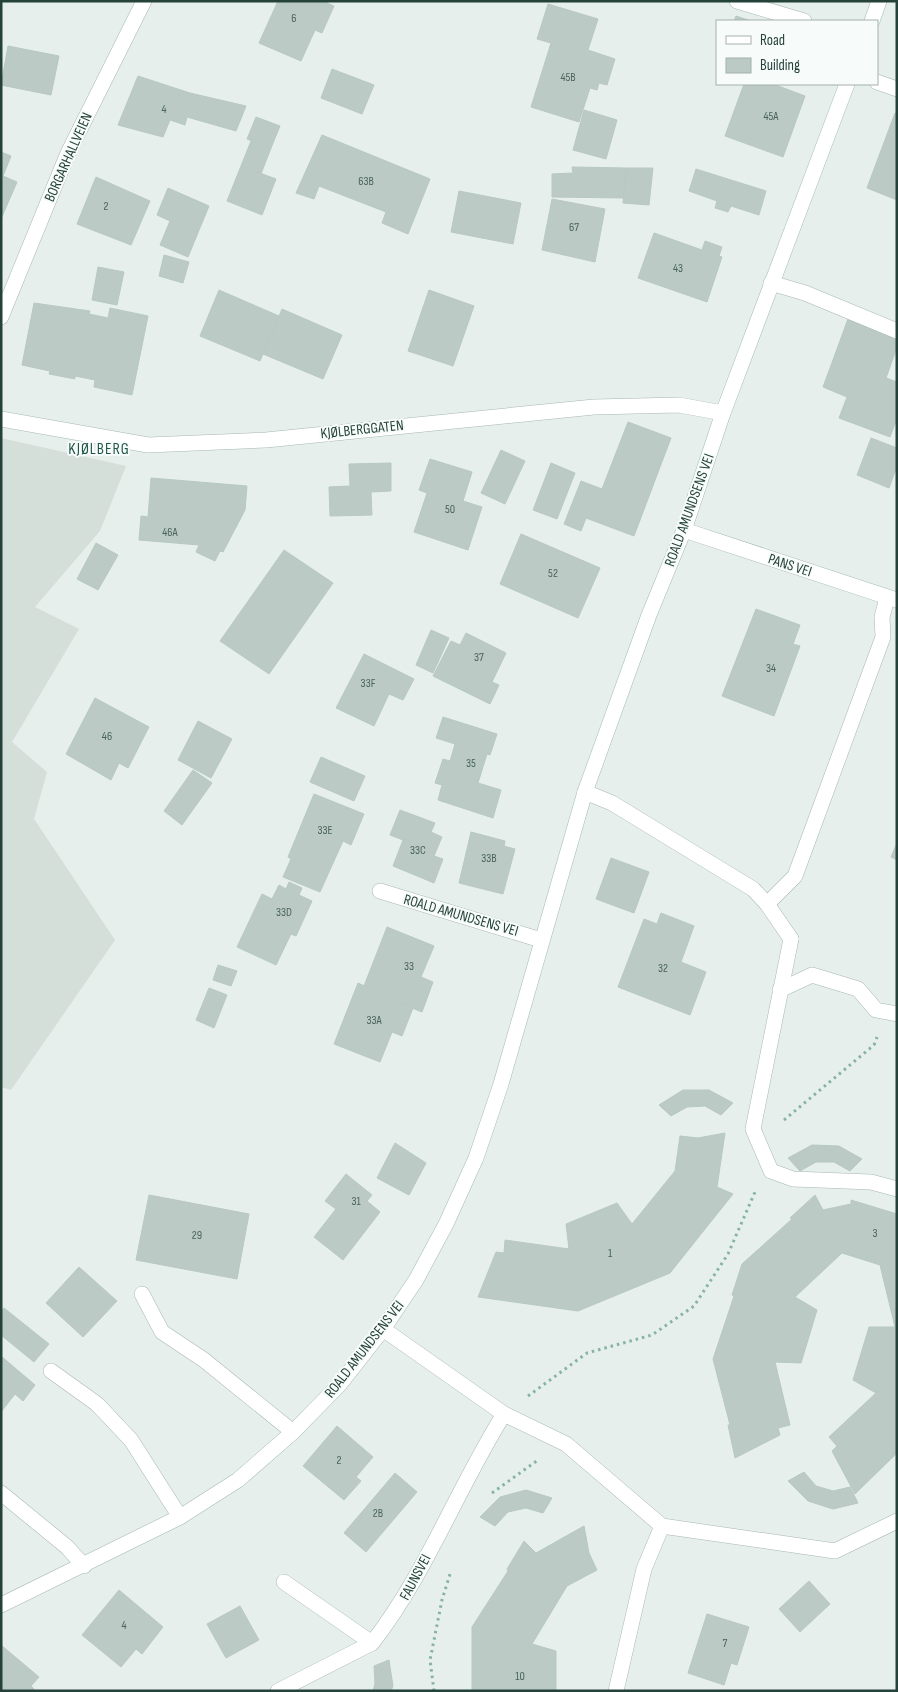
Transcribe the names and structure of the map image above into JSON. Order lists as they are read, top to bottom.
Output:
{
  "streets": {
    "street": [
      "BORGARHALLVEIEN",
      "KJØLBERGGATEN",
      "ROALD AMUNDSENS VEI",
      "PANS VEI",
      "FAUNSVEI"
    ]
  },
  "crossings": [
    ["KJØLBERGGATEN", "ROALD AMUNDSENS VEI"],
    ["ROALD AMUNDSENS VEI", "PANS VEI"]
  ],
  "districts": ["KJØLBERG"],
  "house_numbers": [
    "6",
    "45B",
    "4",
    "45A",
    "63B",
    "2",
    "67",
    "43",
    "50",
    "46A",
    "52",
    "37",
    "34",
    "33F",
    "46",
    "35",
    "33E",
    "33C",
    "33B",
    "33D",
    "33",
    "32",
    "33A",
    "31",
    "3",
    "29",
    "1",
    "2",
    "2B",
    "4",
    "7",
    "10"
  ],
  "legend": ["Road", "Building"]
}
